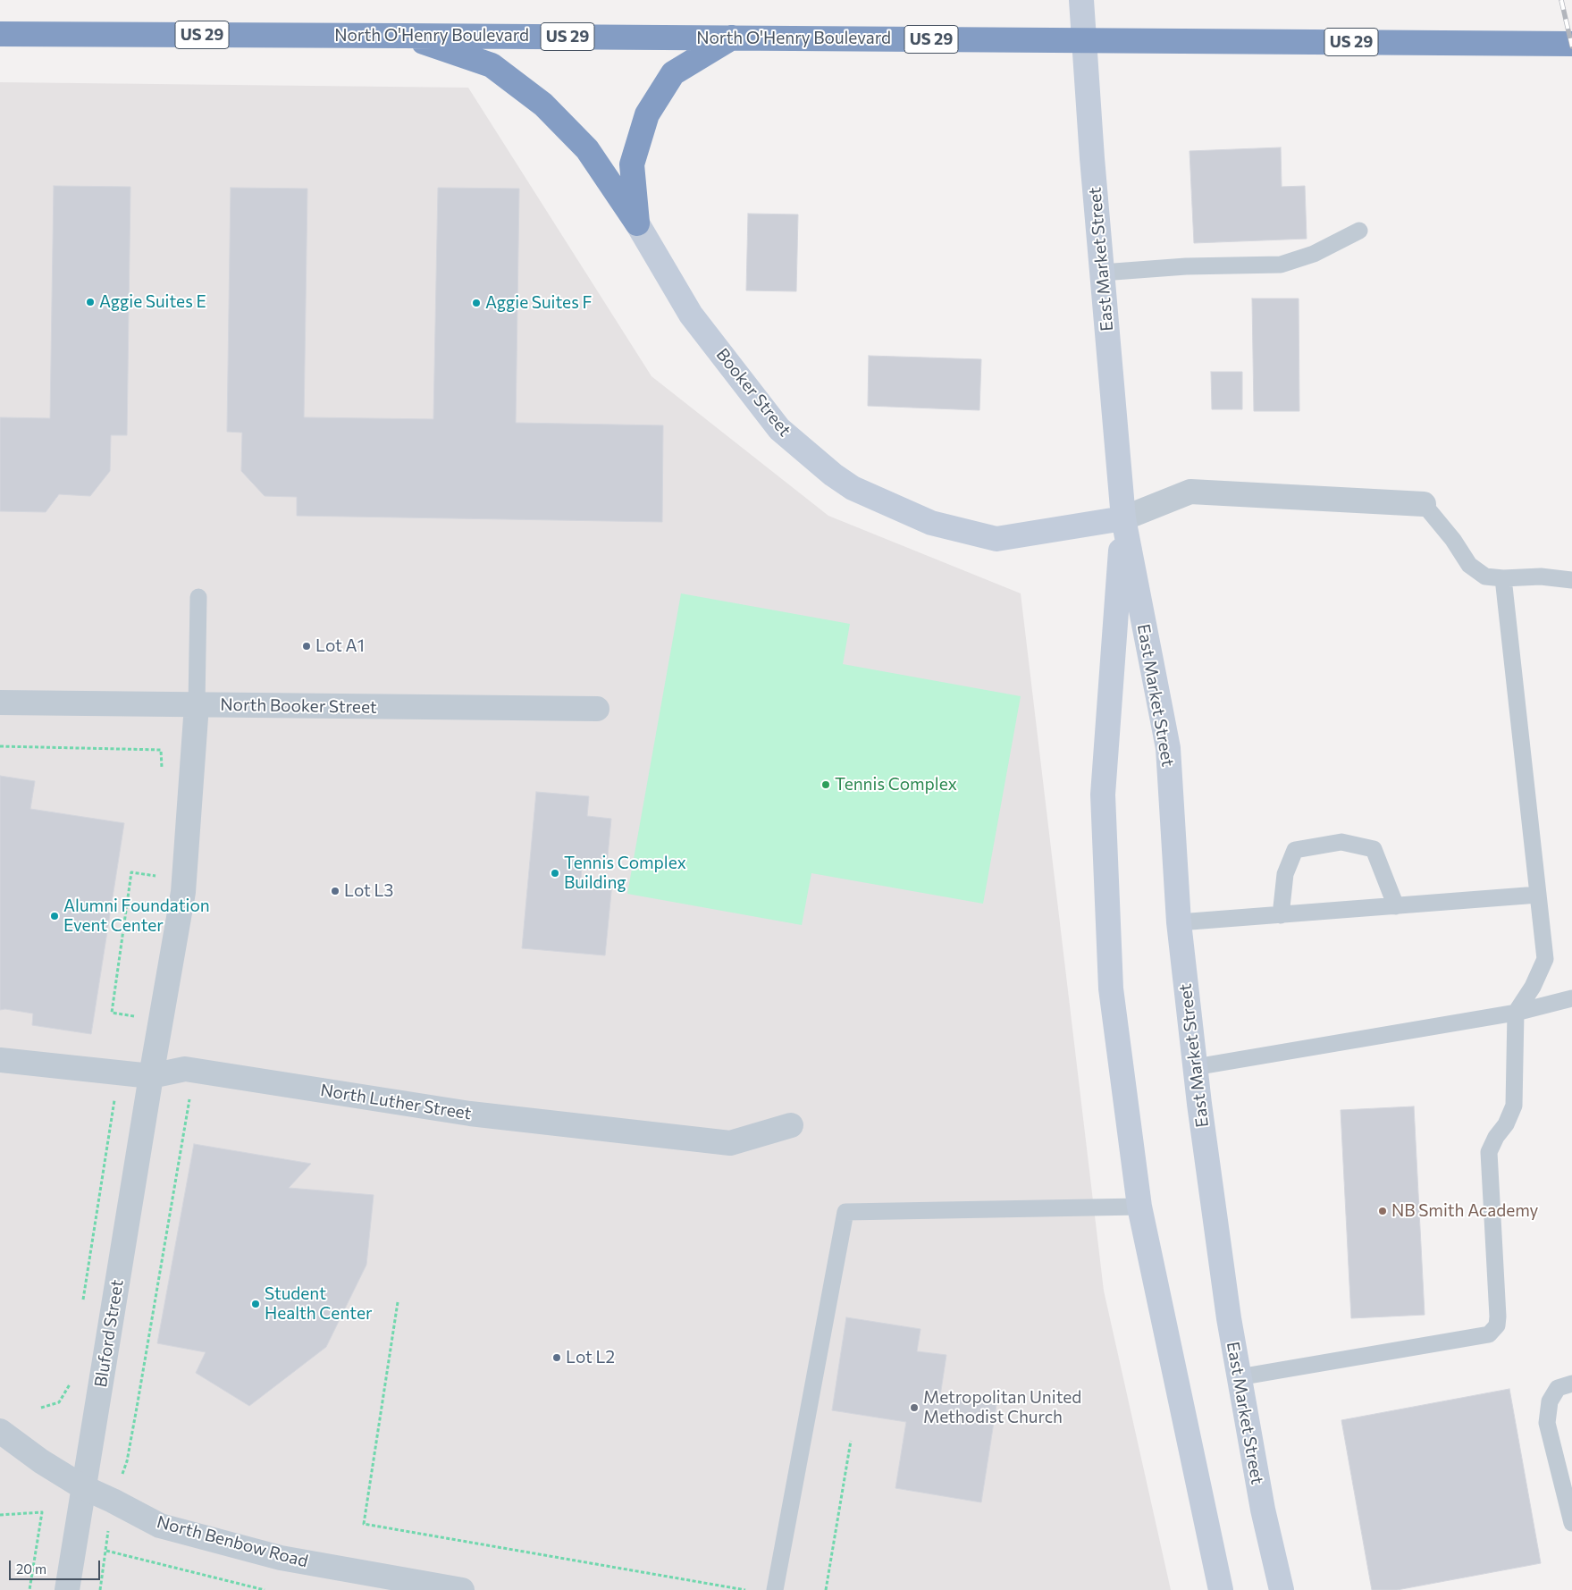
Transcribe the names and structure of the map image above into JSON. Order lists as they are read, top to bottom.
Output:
{
  "streets": {
    "highway": ["US 29", "North O'Henry Boulevard"],
    "main road": ["East Market Street", "Booker Street"],
    "street": [
      "North Booker Street",
      "North Luther Street",
      "Bluford Street",
      "North Benbow Road"
    ]
  },
  "crossings": [
    ["East Market Street", "Booker Street"],
    ["North Booker Street", "Bluford Street"],
    ["North Luther Street", "Bluford Street"],
    ["Bluford Street", "North Benbow Road"]
  ],
  "places": [
    "Aggie Suites E",
    "Aggie Suites F",
    "Lot A1",
    "Tennis Complex",
    "Tennis Complex Building",
    "Lot L3",
    "Alumni Foundation Event Center",
    "NB Smith Academy",
    "Student Health Center",
    "Lot L2",
    "Metropolitan United Methodist Church"
  ],
  "scale_bar": "20 m"
}
